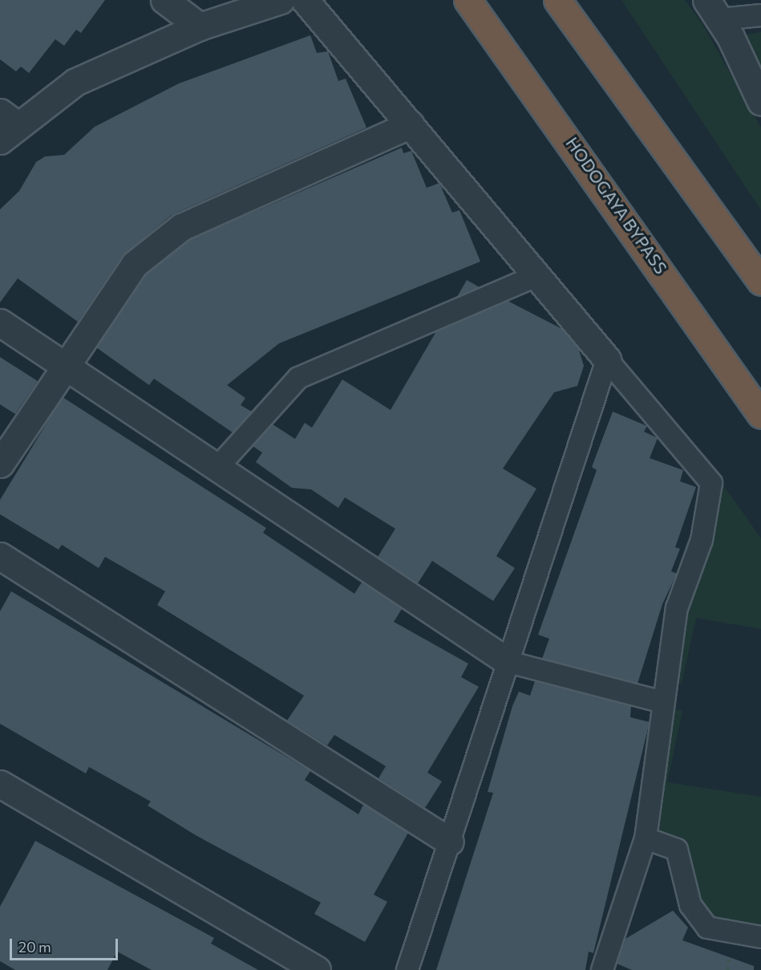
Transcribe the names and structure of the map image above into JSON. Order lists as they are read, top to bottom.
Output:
{
  "streets": {
    "highway": ["HODOGAYA BYPASS"]
  },
  "scale_bar": "20 m"
}
